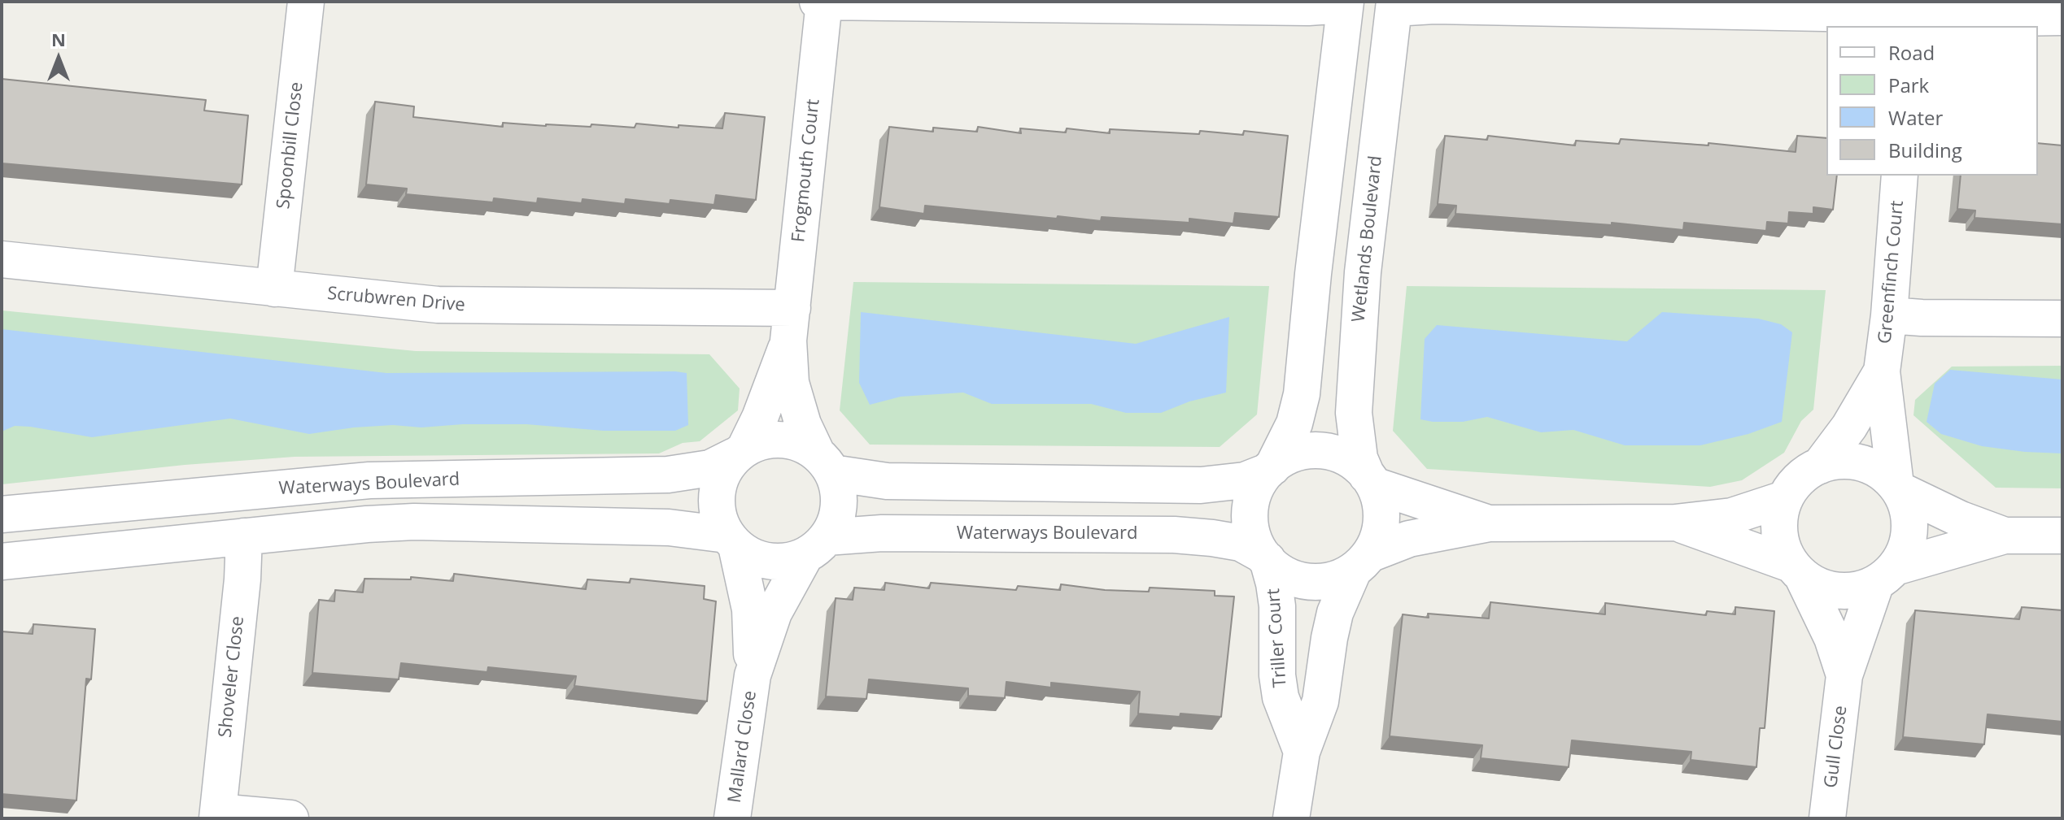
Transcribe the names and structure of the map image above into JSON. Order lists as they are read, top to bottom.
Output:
{
  "streets": {
    "street": [
      "Spoonbill Close",
      "Frogmouth Court",
      "Wetlands Boulevard",
      "Greenfinch Court",
      "Scrubwren Drive",
      "Waterways Boulevard",
      "Triller Court",
      "Shoveler Close",
      "Mallard Close",
      "Gull Close"
    ]
  },
  "crossings": [
    ["Spoonbill Close", "Scrubwren Drive"],
    ["Frogmouth Court", "Scrubwren Drive"],
    ["Frogmouth Court", "Waterways Boulevard"],
    ["Frogmouth Court", "Mallard Close"],
    ["Wetlands Boulevard", "Waterways Boulevard"],
    ["Wetlands Boulevard", "Triller Court"],
    ["Greenfinch Court", "Gull Close"],
    ["Waterways Boulevard", "Triller Court"],
    ["Waterways Boulevard", "Mallard Close"]
  ],
  "legend": [
    "Road",
    "Park",
    "Water",
    "Building"
  ],
  "north": "top"
}
